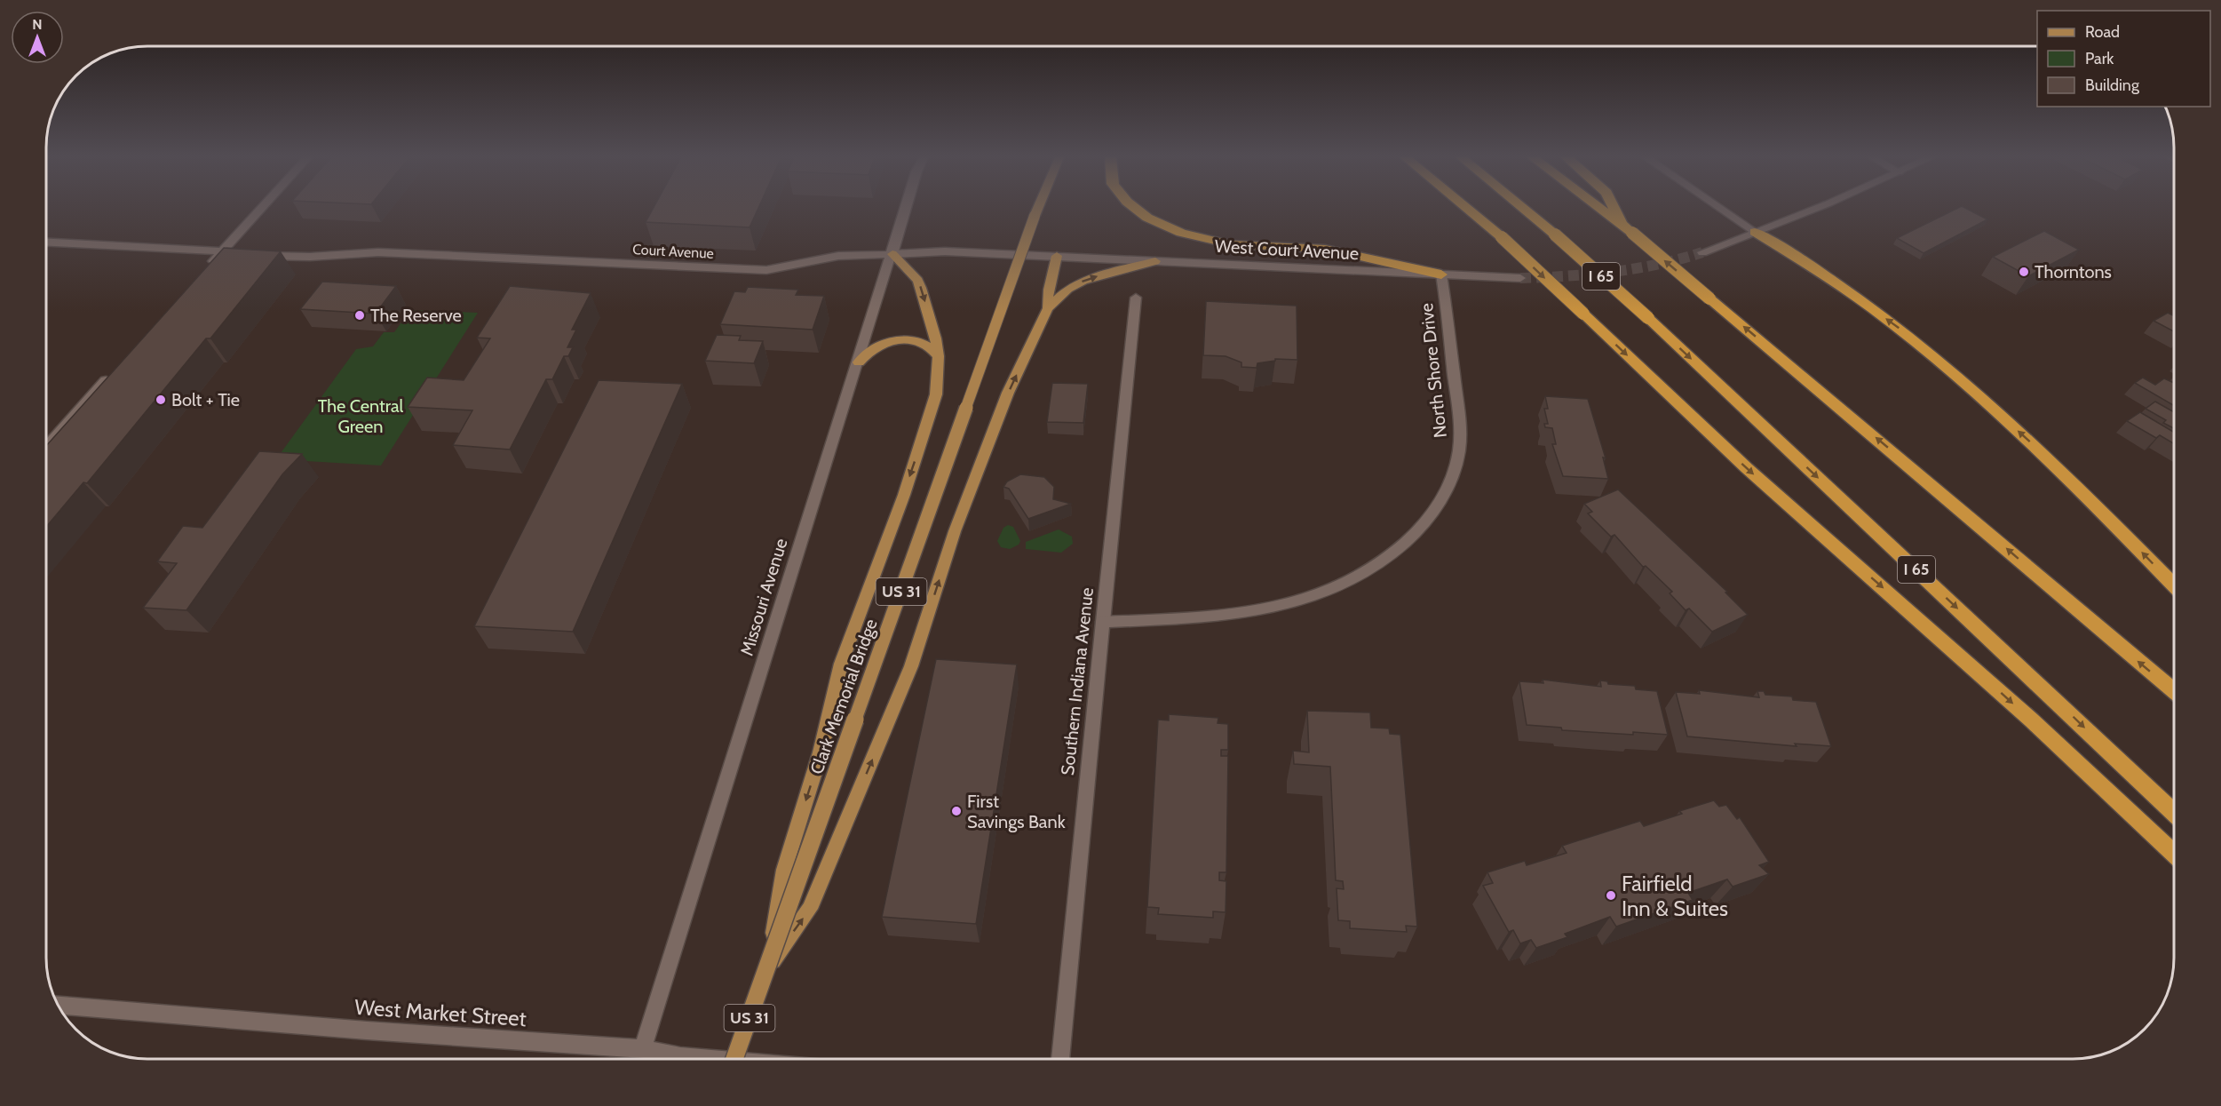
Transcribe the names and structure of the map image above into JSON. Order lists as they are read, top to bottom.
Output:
{
  "streets": {
    "highway": ["I 65"],
    "main road": ["US 31", "Clark Memorial Bridge"],
    "street": [
      "West Court Avenue",
      "Court Avenue",
      "North Shore Drive",
      "Missouri Avenue",
      "Southern Indiana Avenue",
      "West Market Street"
    ]
  },
  "crossings": [
    ["West Court Avenue", "Court Avenue"],
    ["West Court Avenue", "North Shore Drive"],
    ["West Court Avenue", "Missouri Avenue"],
    ["Court Avenue", "Missouri Avenue"],
    ["North Shore Drive", "Southern Indiana Avenue"],
    ["US 31", "Clark Memorial Bridge"],
    ["Missouri Avenue", "West Market Street"]
  ],
  "parks": ["The Central Green"],
  "places": [
    "Thorntons",
    "The Reserve",
    "Bolt + Tie",
    "First Savings Bank",
    "Fairfield Inn & Suites"
  ],
  "legend": ["Road", "Park", "Building"],
  "north": "top"
}
